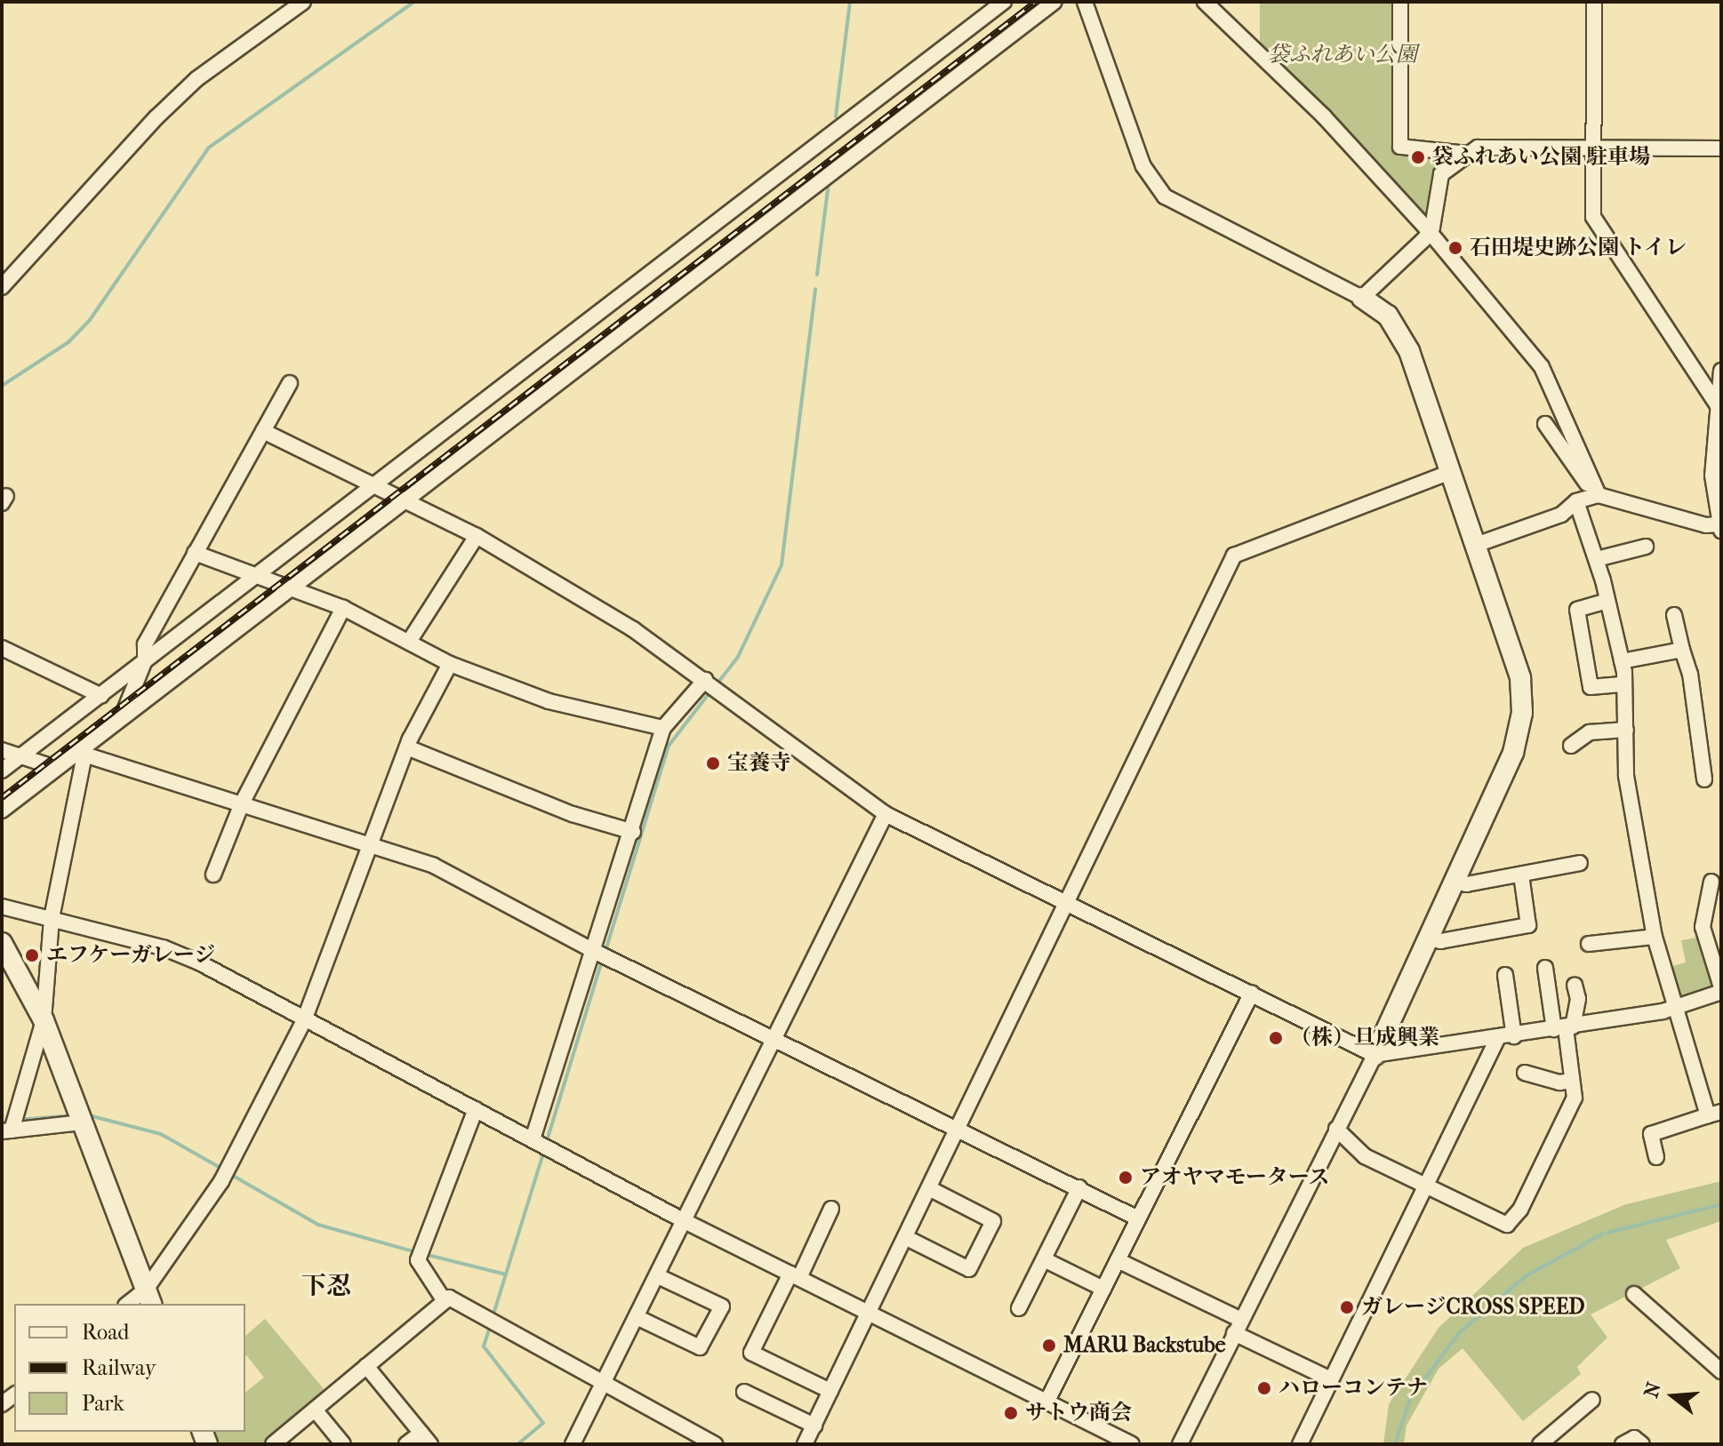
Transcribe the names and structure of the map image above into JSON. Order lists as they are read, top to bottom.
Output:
{
  "districts": ["下忍"],
  "parks": ["袋ふれあい公園"],
  "places": [
    "袋ふれあい公園 駐車場",
    "石田堤史跡公園 トイレ",
    "宝養寺",
    "エフケーガレージ",
    "（株）旦成興業",
    "アオヤマモータース",
    "ガレージCROSS SPEED",
    "MARU Backstube",
    "ハローコンテナ",
    "サトウ商会"
  ],
  "legend": ["Road", "Railway", "Park"],
  "north": "left"
}
